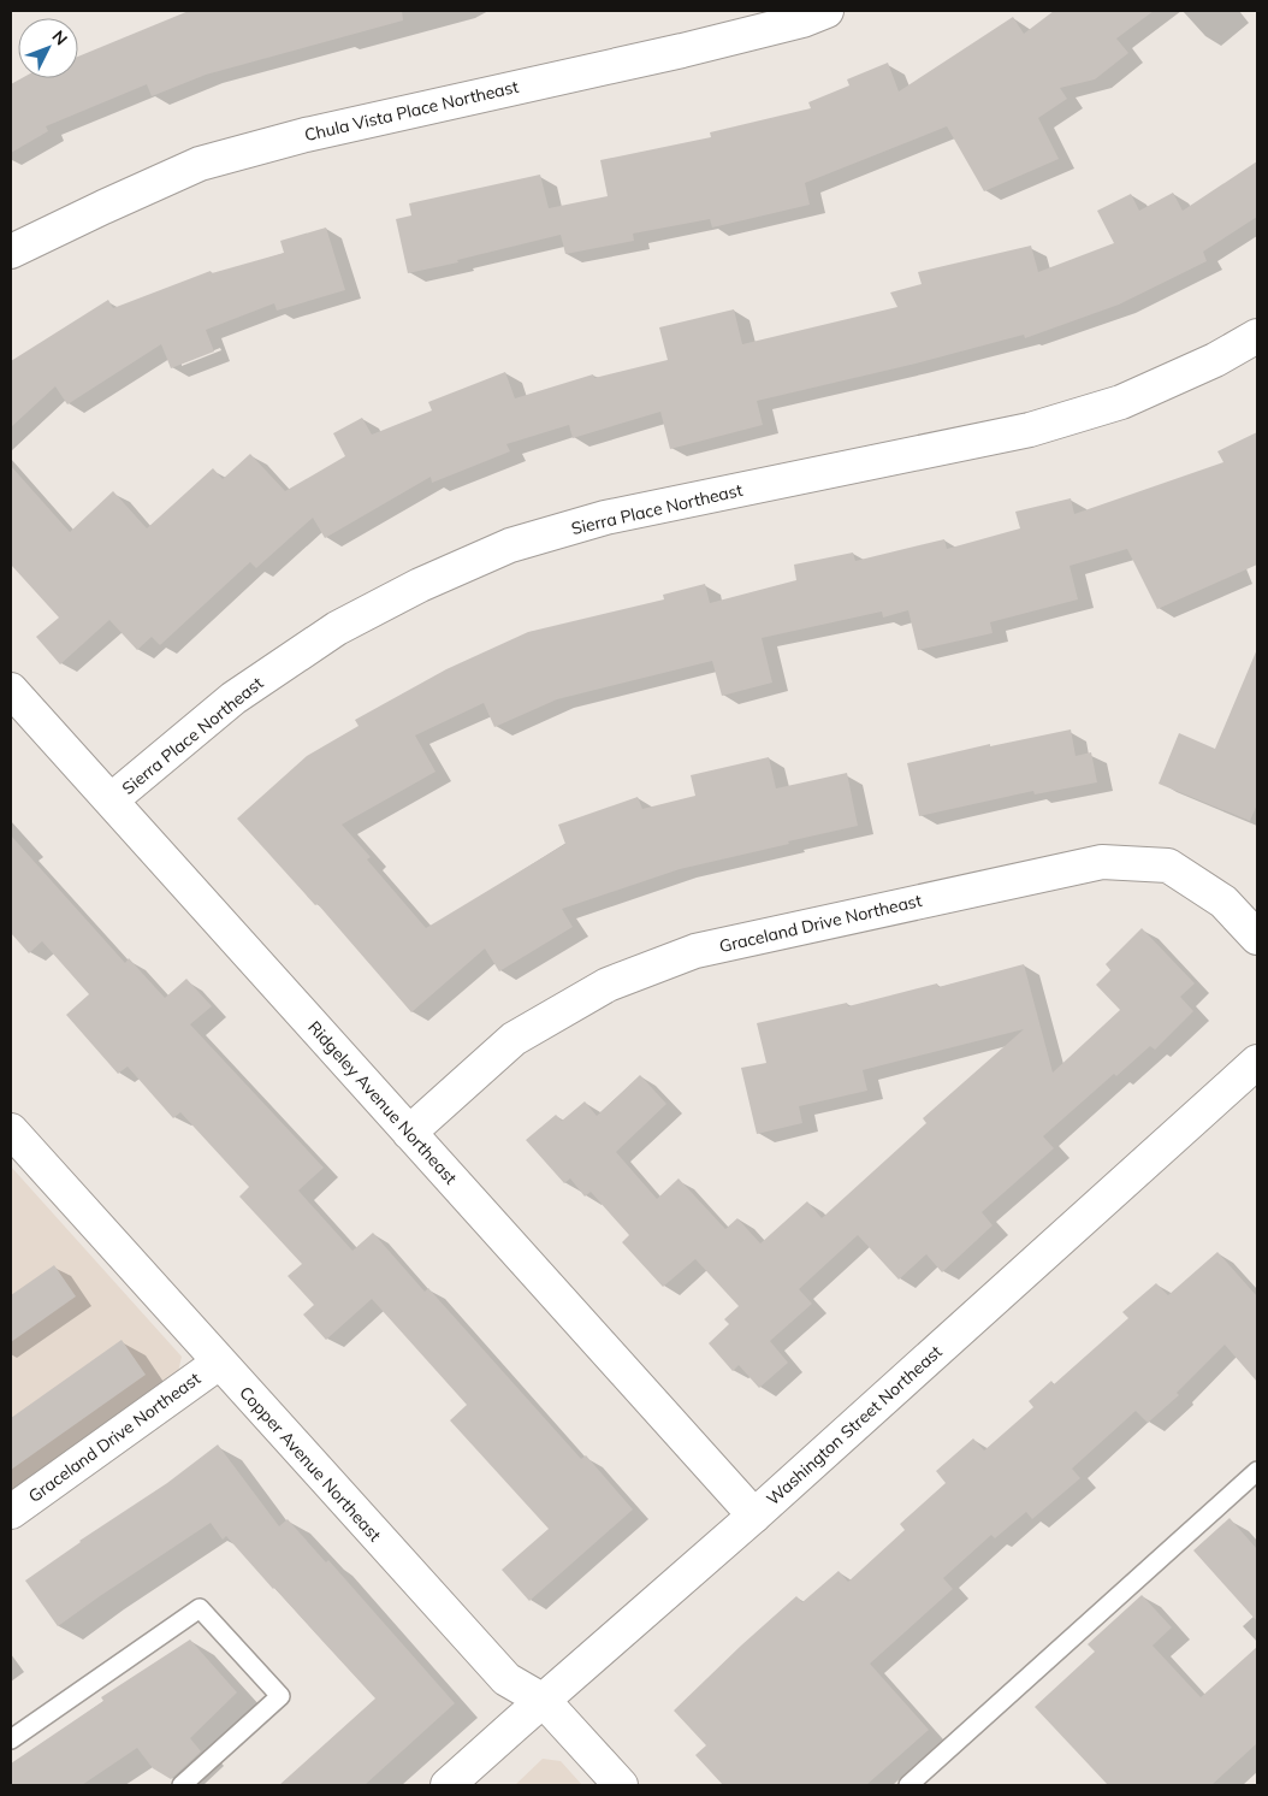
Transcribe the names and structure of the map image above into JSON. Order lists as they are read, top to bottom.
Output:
{
  "streets": {
    "street": [
      "Chula Vista Place Northeast",
      "Sierra Place Northeast",
      "Graceland Drive Northeast",
      "Ridgeley Avenue Northeast",
      "Washington Street Northeast",
      "Copper Avenue Northeast"
    ]
  },
  "crossings": [
    ["Sierra Place Northeast", "Ridgeley Avenue Northeast"],
    ["Graceland Drive Northeast", "Ridgeley Avenue Northeast"],
    ["Graceland Drive Northeast", "Copper Avenue Northeast"],
    ["Ridgeley Avenue Northeast", "Washington Street Northeast"],
    ["Washington Street Northeast", "Copper Avenue Northeast"]
  ],
  "north": "top right"
}
